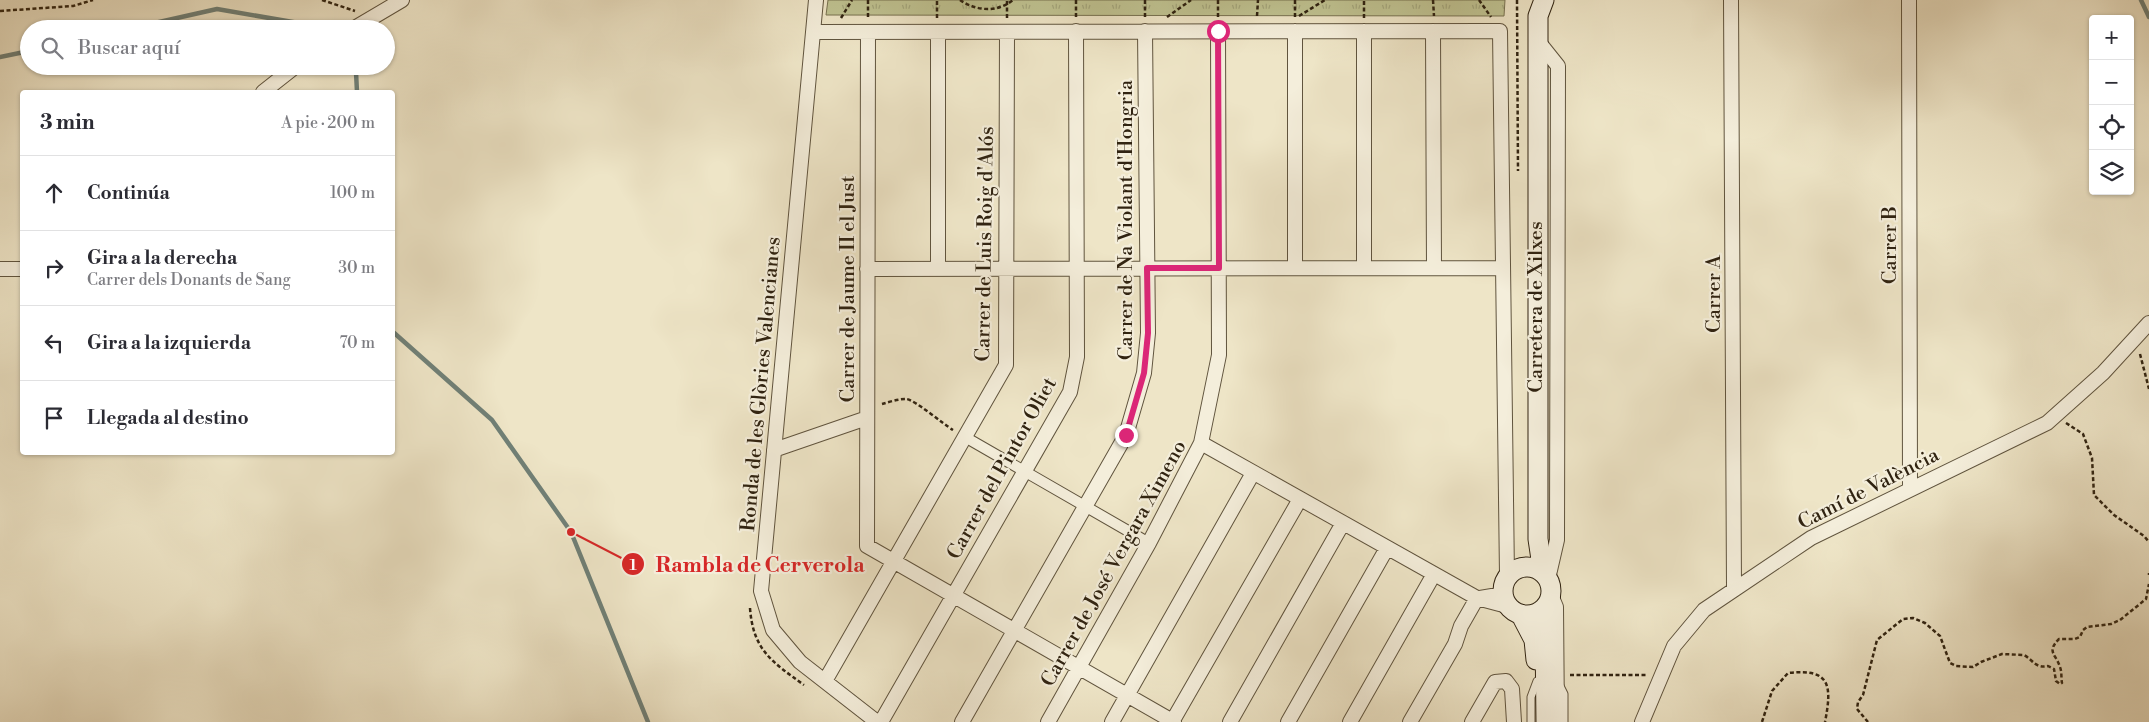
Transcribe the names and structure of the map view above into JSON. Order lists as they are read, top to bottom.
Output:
{
  "streets": {
    "main road": ["Carretera de Xilxes"],
    "street": [
      "Carrer de Na Violant d'Hongria",
      "Carrer de Luis Roig d'Alós",
      "Carrer B",
      "Carrer de Jaume II el Just",
      "Carrer A",
      "Ronda de les Glòries Valencianes",
      "Carrer del Pintor Oliet",
      "Camí de València",
      "Carrer de José Vergara Ximeno"
    ]
  },
  "crossings": [
    ["Carrer de Luis Roig d'Alós", "Carrer de Jaume II el Just"],
    ["Carrer de Luis Roig d'Alós", "Ronda de les Glòries Valencianes"],
    ["Carrer B", "Camí de València"],
    ["Carrer A", "Camí de València"],
    ["Ronda de les Glòries Valencianes", "Carrer del Pintor Oliet"]
  ],
  "places": ["Rambla de Cerverola"],
  "page": {
    "map_buttons": ["+", "−"],
    "search": "Buscar aquí",
    "heading": ["3 min", "A pie · 200 m"],
    "list": [
      ["Continúa", "100 m"],
      ["Gira a la derecha", "Carrer dels Donants de Sang", "30 m"],
      ["Gira a la izquierda", "70 m"],
      "Llegada al destino"
    ]
  }
}
